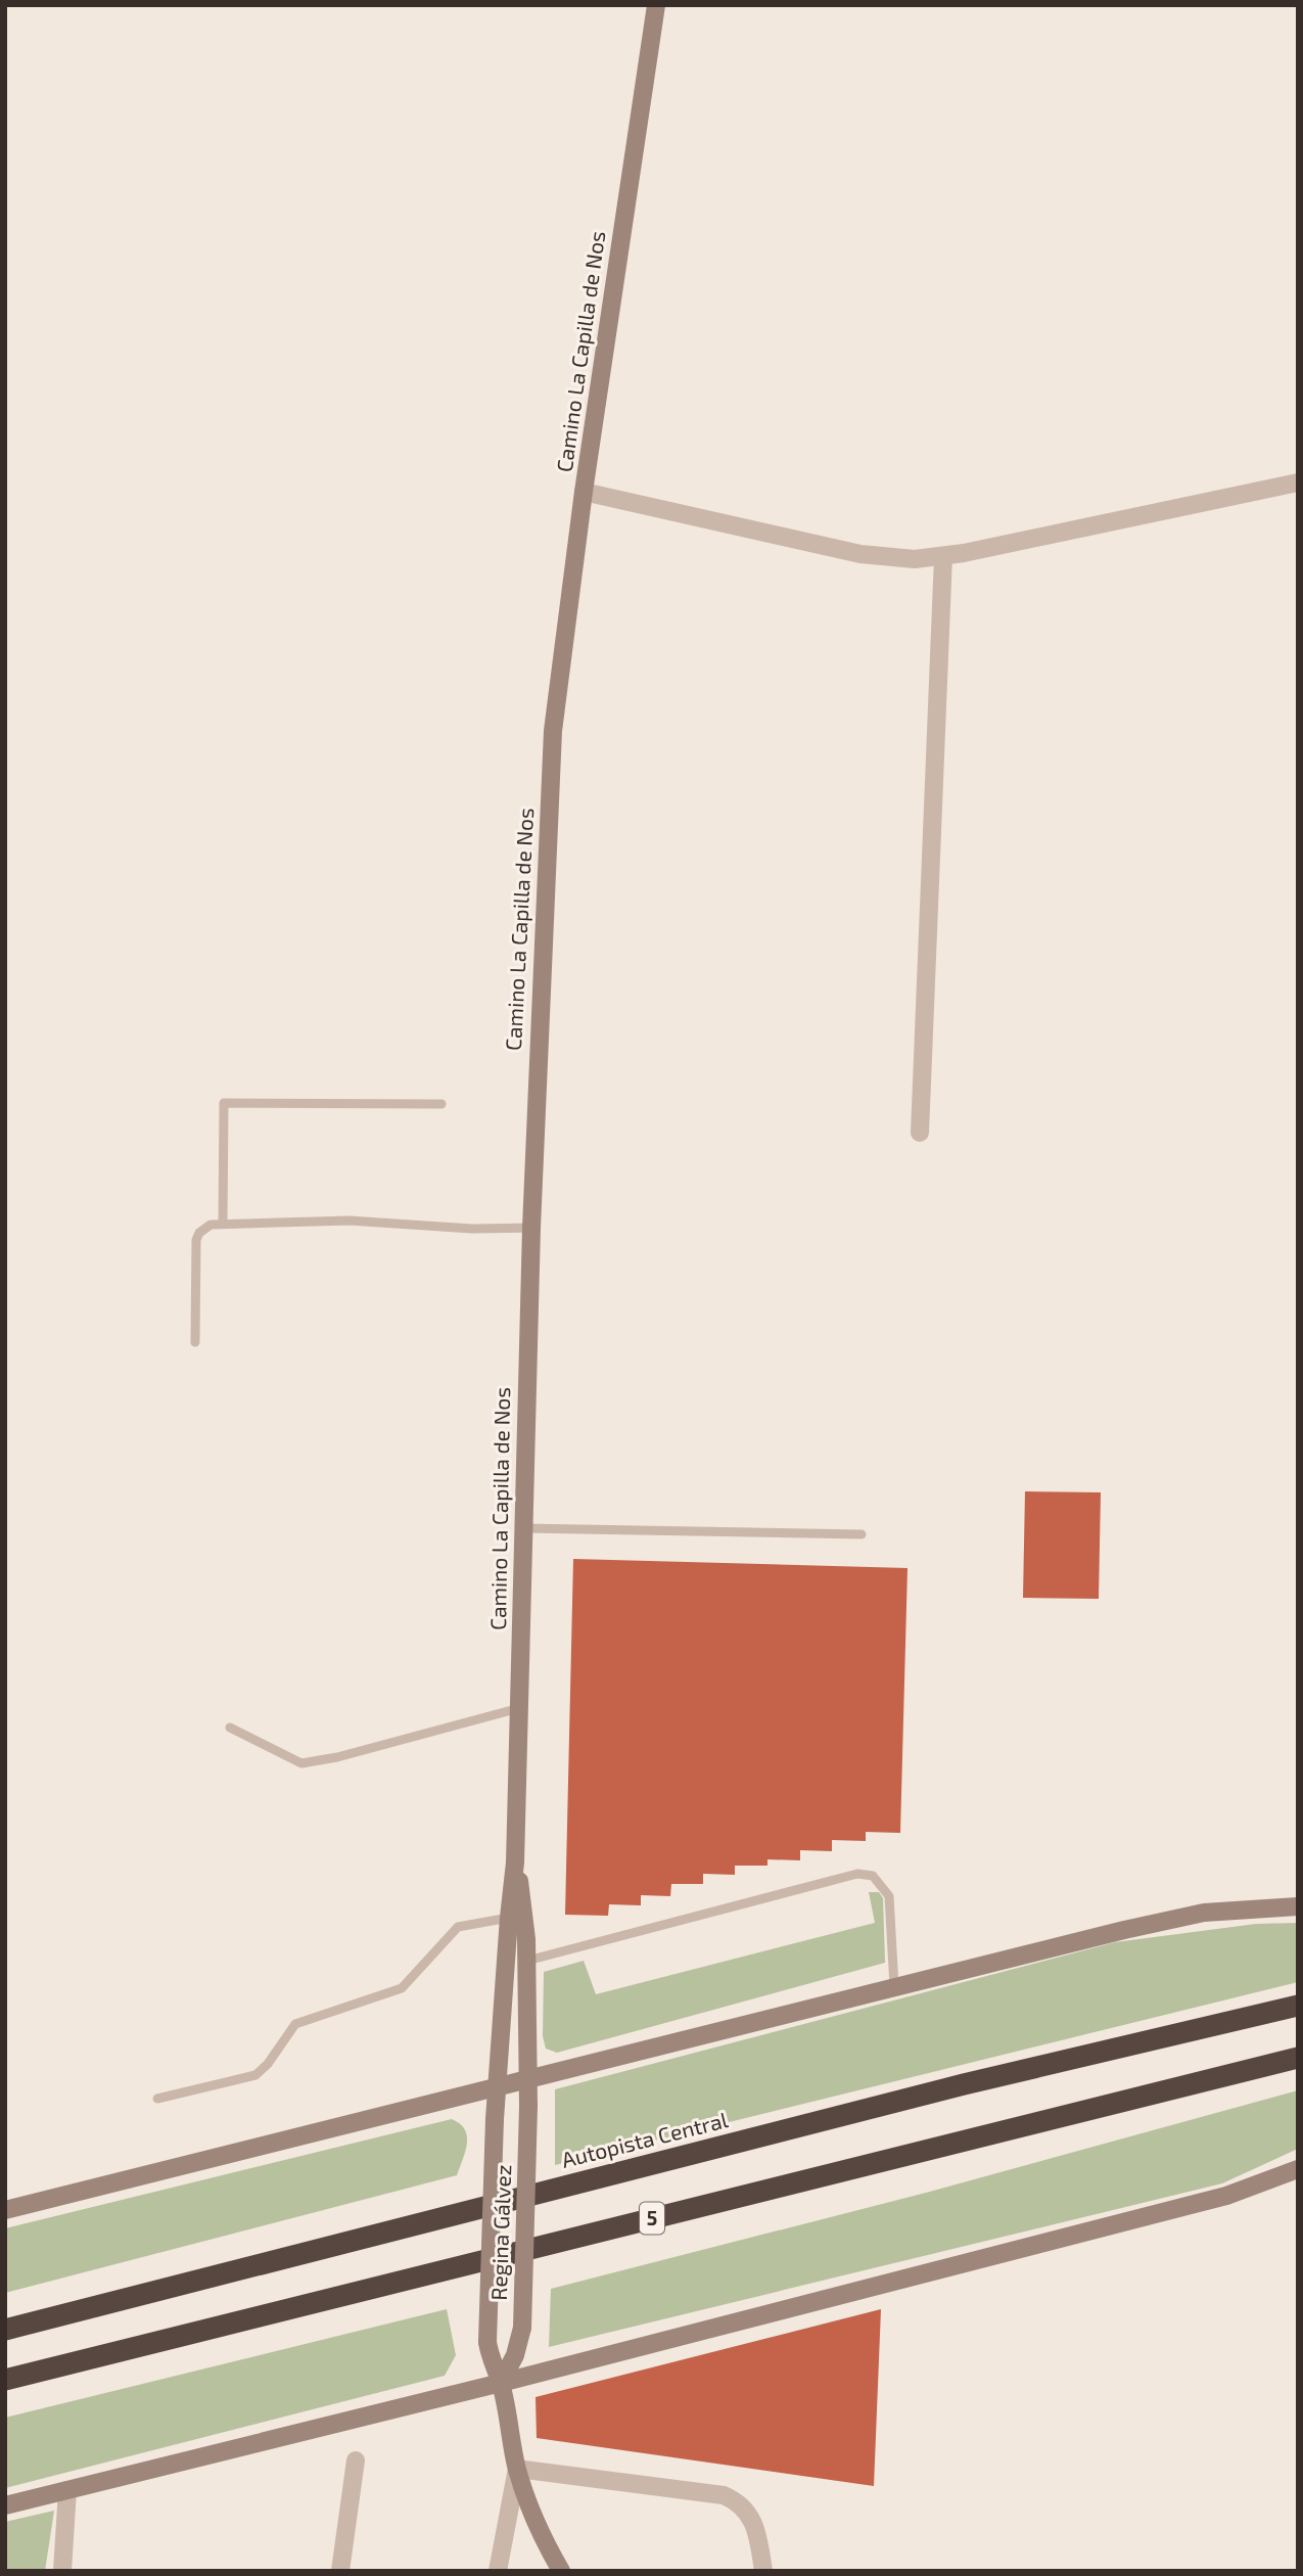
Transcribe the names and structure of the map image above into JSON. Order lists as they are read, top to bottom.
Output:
{
  "streets": {
    "highway": ["Autopista Central", "5"],
    "main road": ["Camino La Capilla de Nos", "Regina Gálvez"]
  },
  "crossings": [
    ["Camino La Capilla de Nos", "Regina Gálvez"]
  ]
}
